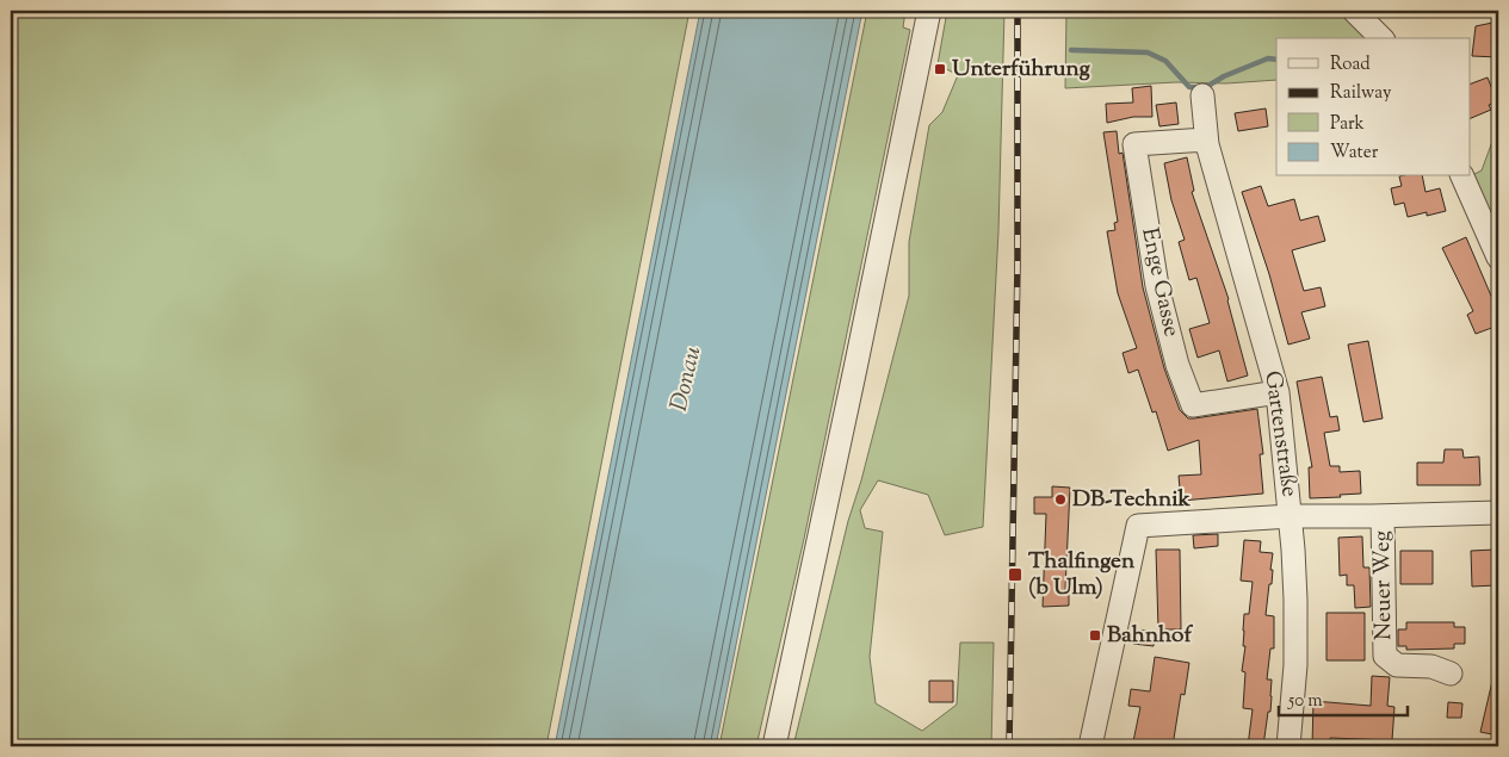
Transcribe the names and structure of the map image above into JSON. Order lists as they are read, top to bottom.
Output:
{
  "streets": {
    "street": ["Enge Gasse", "Gartenstraße", "Neuer Weg"]
  },
  "crossings": [
    ["Enge Gasse", "Gartenstraße"],
    ["Gartenstraße", "Neuer Weg"]
  ],
  "water": ["Donau"],
  "places": {
    "transit": ["Unterführung", "Thalfingen (b Ulm)", "Bahnhof"],
    "other": ["DB-Technik"]
  },
  "legend": [
    "Road",
    "Railway",
    "Park",
    "Water"
  ],
  "scale_bar": "50 m"
}
